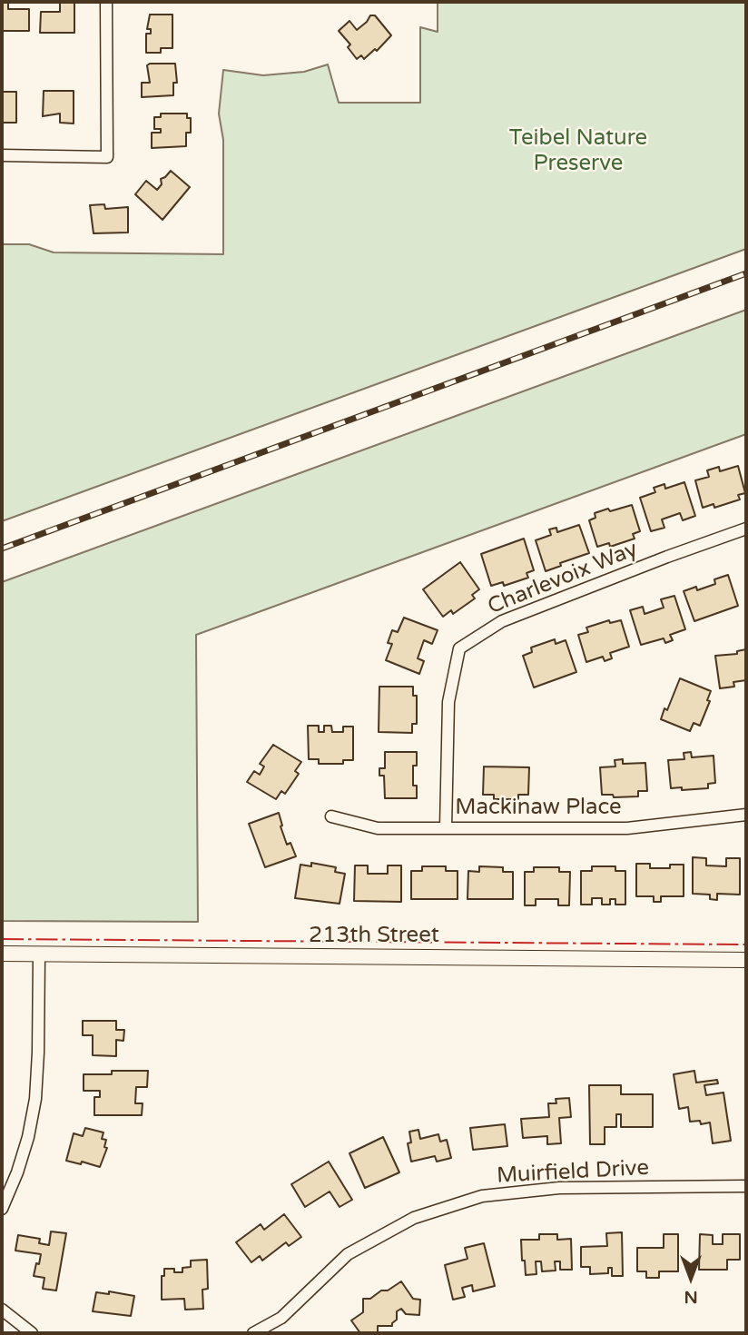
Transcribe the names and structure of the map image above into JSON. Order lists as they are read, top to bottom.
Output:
{
  "streets": {
    "street": [
      "Charlevoix Way",
      "Mackinaw Place",
      "213th Street",
      "Muirfield Drive"
    ]
  },
  "crossings": [
    ["Charlevoix Way", "Mackinaw Place"]
  ],
  "parks": ["Teibel Nature Preserve"],
  "north": "bottom"
}
